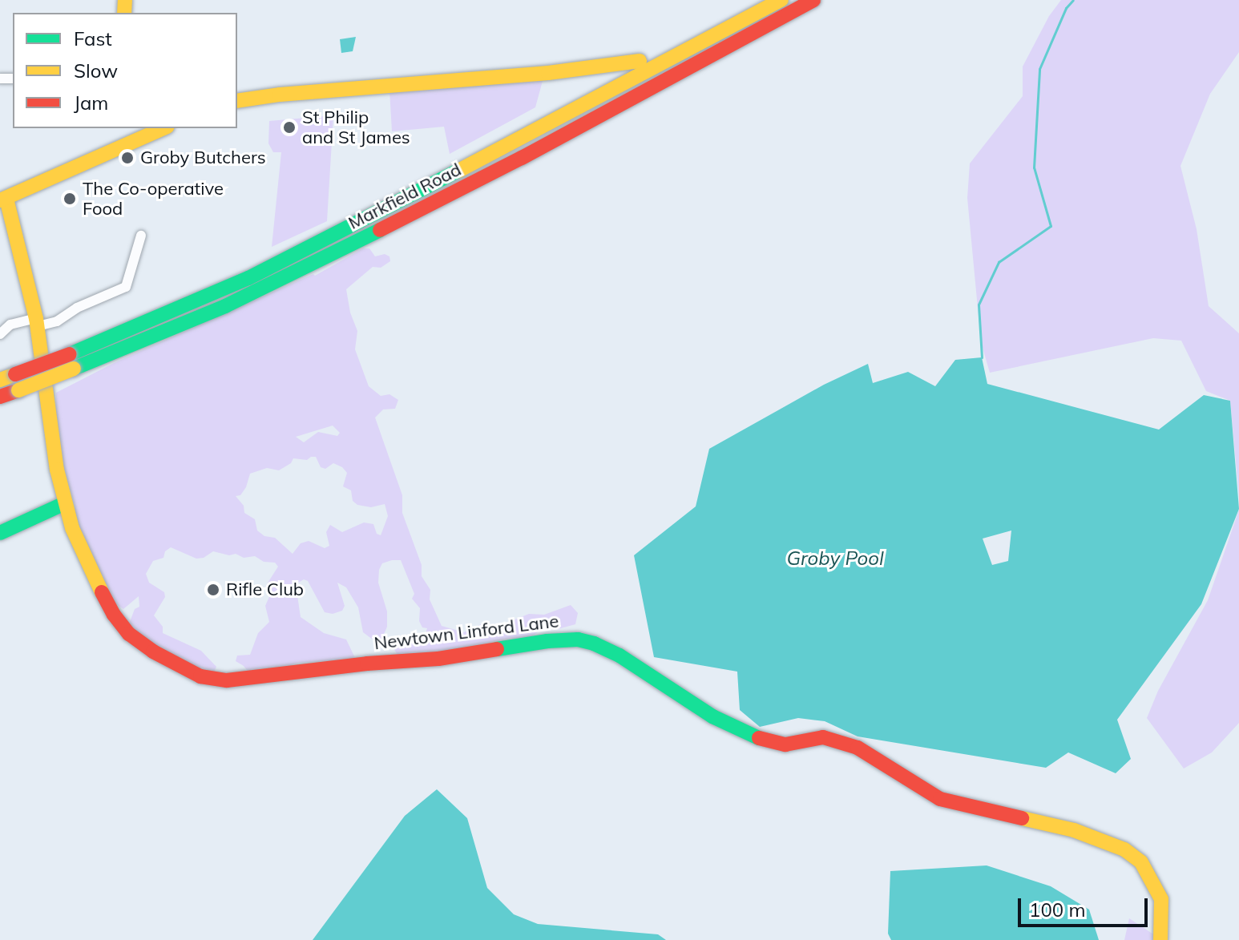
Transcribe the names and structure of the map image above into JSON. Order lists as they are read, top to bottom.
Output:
{
  "streets": {
    "main road": ["Markfield Road", "Newtown Linford Lane"]
  },
  "water": ["Groby Pool"],
  "places": [
    "St Philip and St James",
    "Groby Butchers",
    "The Co-operative Food",
    "Rifle Club"
  ],
  "legend": ["Fast", "Slow", "Jam"],
  "scale_bar": "100 m"
}
